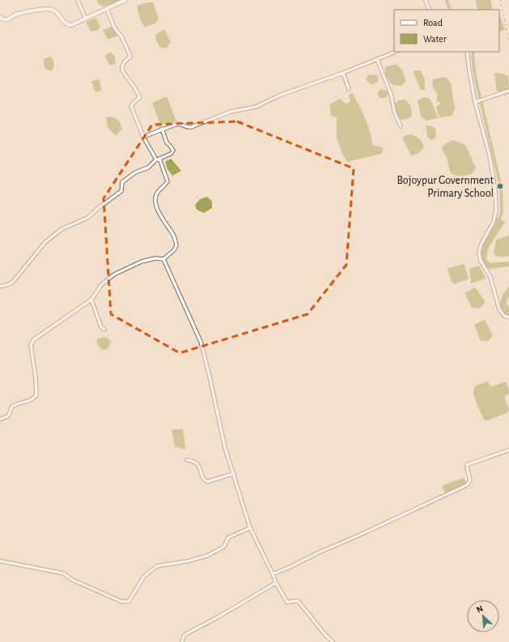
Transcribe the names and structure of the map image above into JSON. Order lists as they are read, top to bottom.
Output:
{
  "places": ["Bojoypur Government Primary School"],
  "legend": ["Road", "Water"],
  "north": "top left"
}
